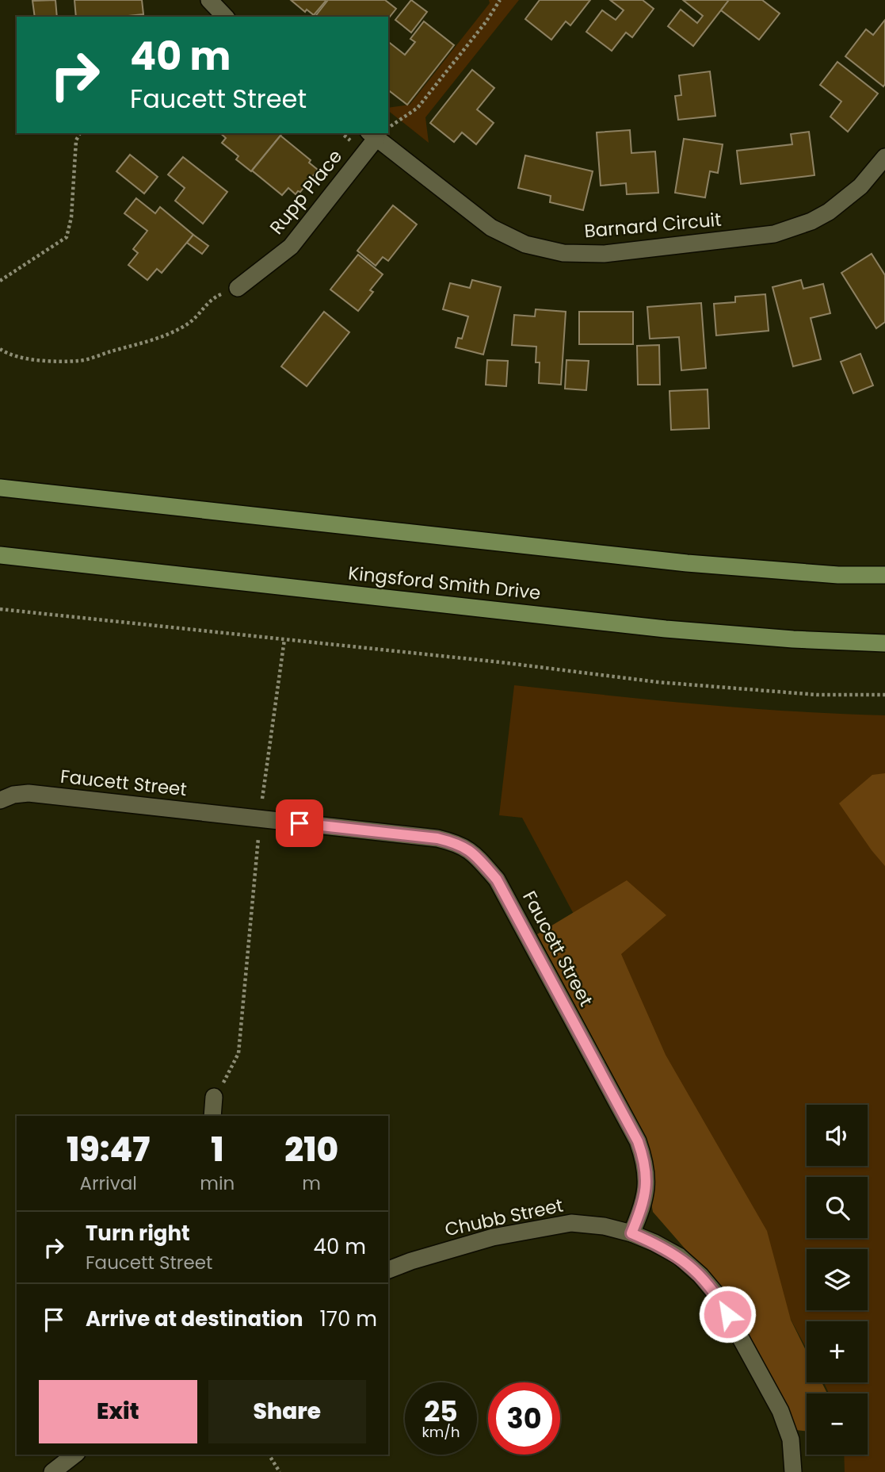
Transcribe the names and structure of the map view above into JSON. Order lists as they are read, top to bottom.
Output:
{
  "streets": {
    "main road": ["Kingsford Smith Drive"],
    "street": [
      "Rupp Place",
      "Barnard Circuit",
      "Faucett Street",
      "Chubb Street"
    ]
  },
  "crossings": [
    ["Rupp Place", "Barnard Circuit"],
    ["Faucett Street", "Chubb Street"]
  ],
  "page": {
    "turn": ["40 m", "Faucett Street"],
    "map_buttons": ["+", "−"],
    "eta": [
      "19:47",
      "Arrival",
      "1",
      "min",
      "210",
      "m"
    ],
    "list": [
      {
        "name": "Turn right",
        "note": "Faucett Street",
        "value": "40 m"
      },
      {
        "name": "Arrive at destination",
        "value": "170 m"
      }
    ],
    "buttons": ["Exit", "Share"],
    "speed": "25 km/h",
    "limit": "30"
  }
}
